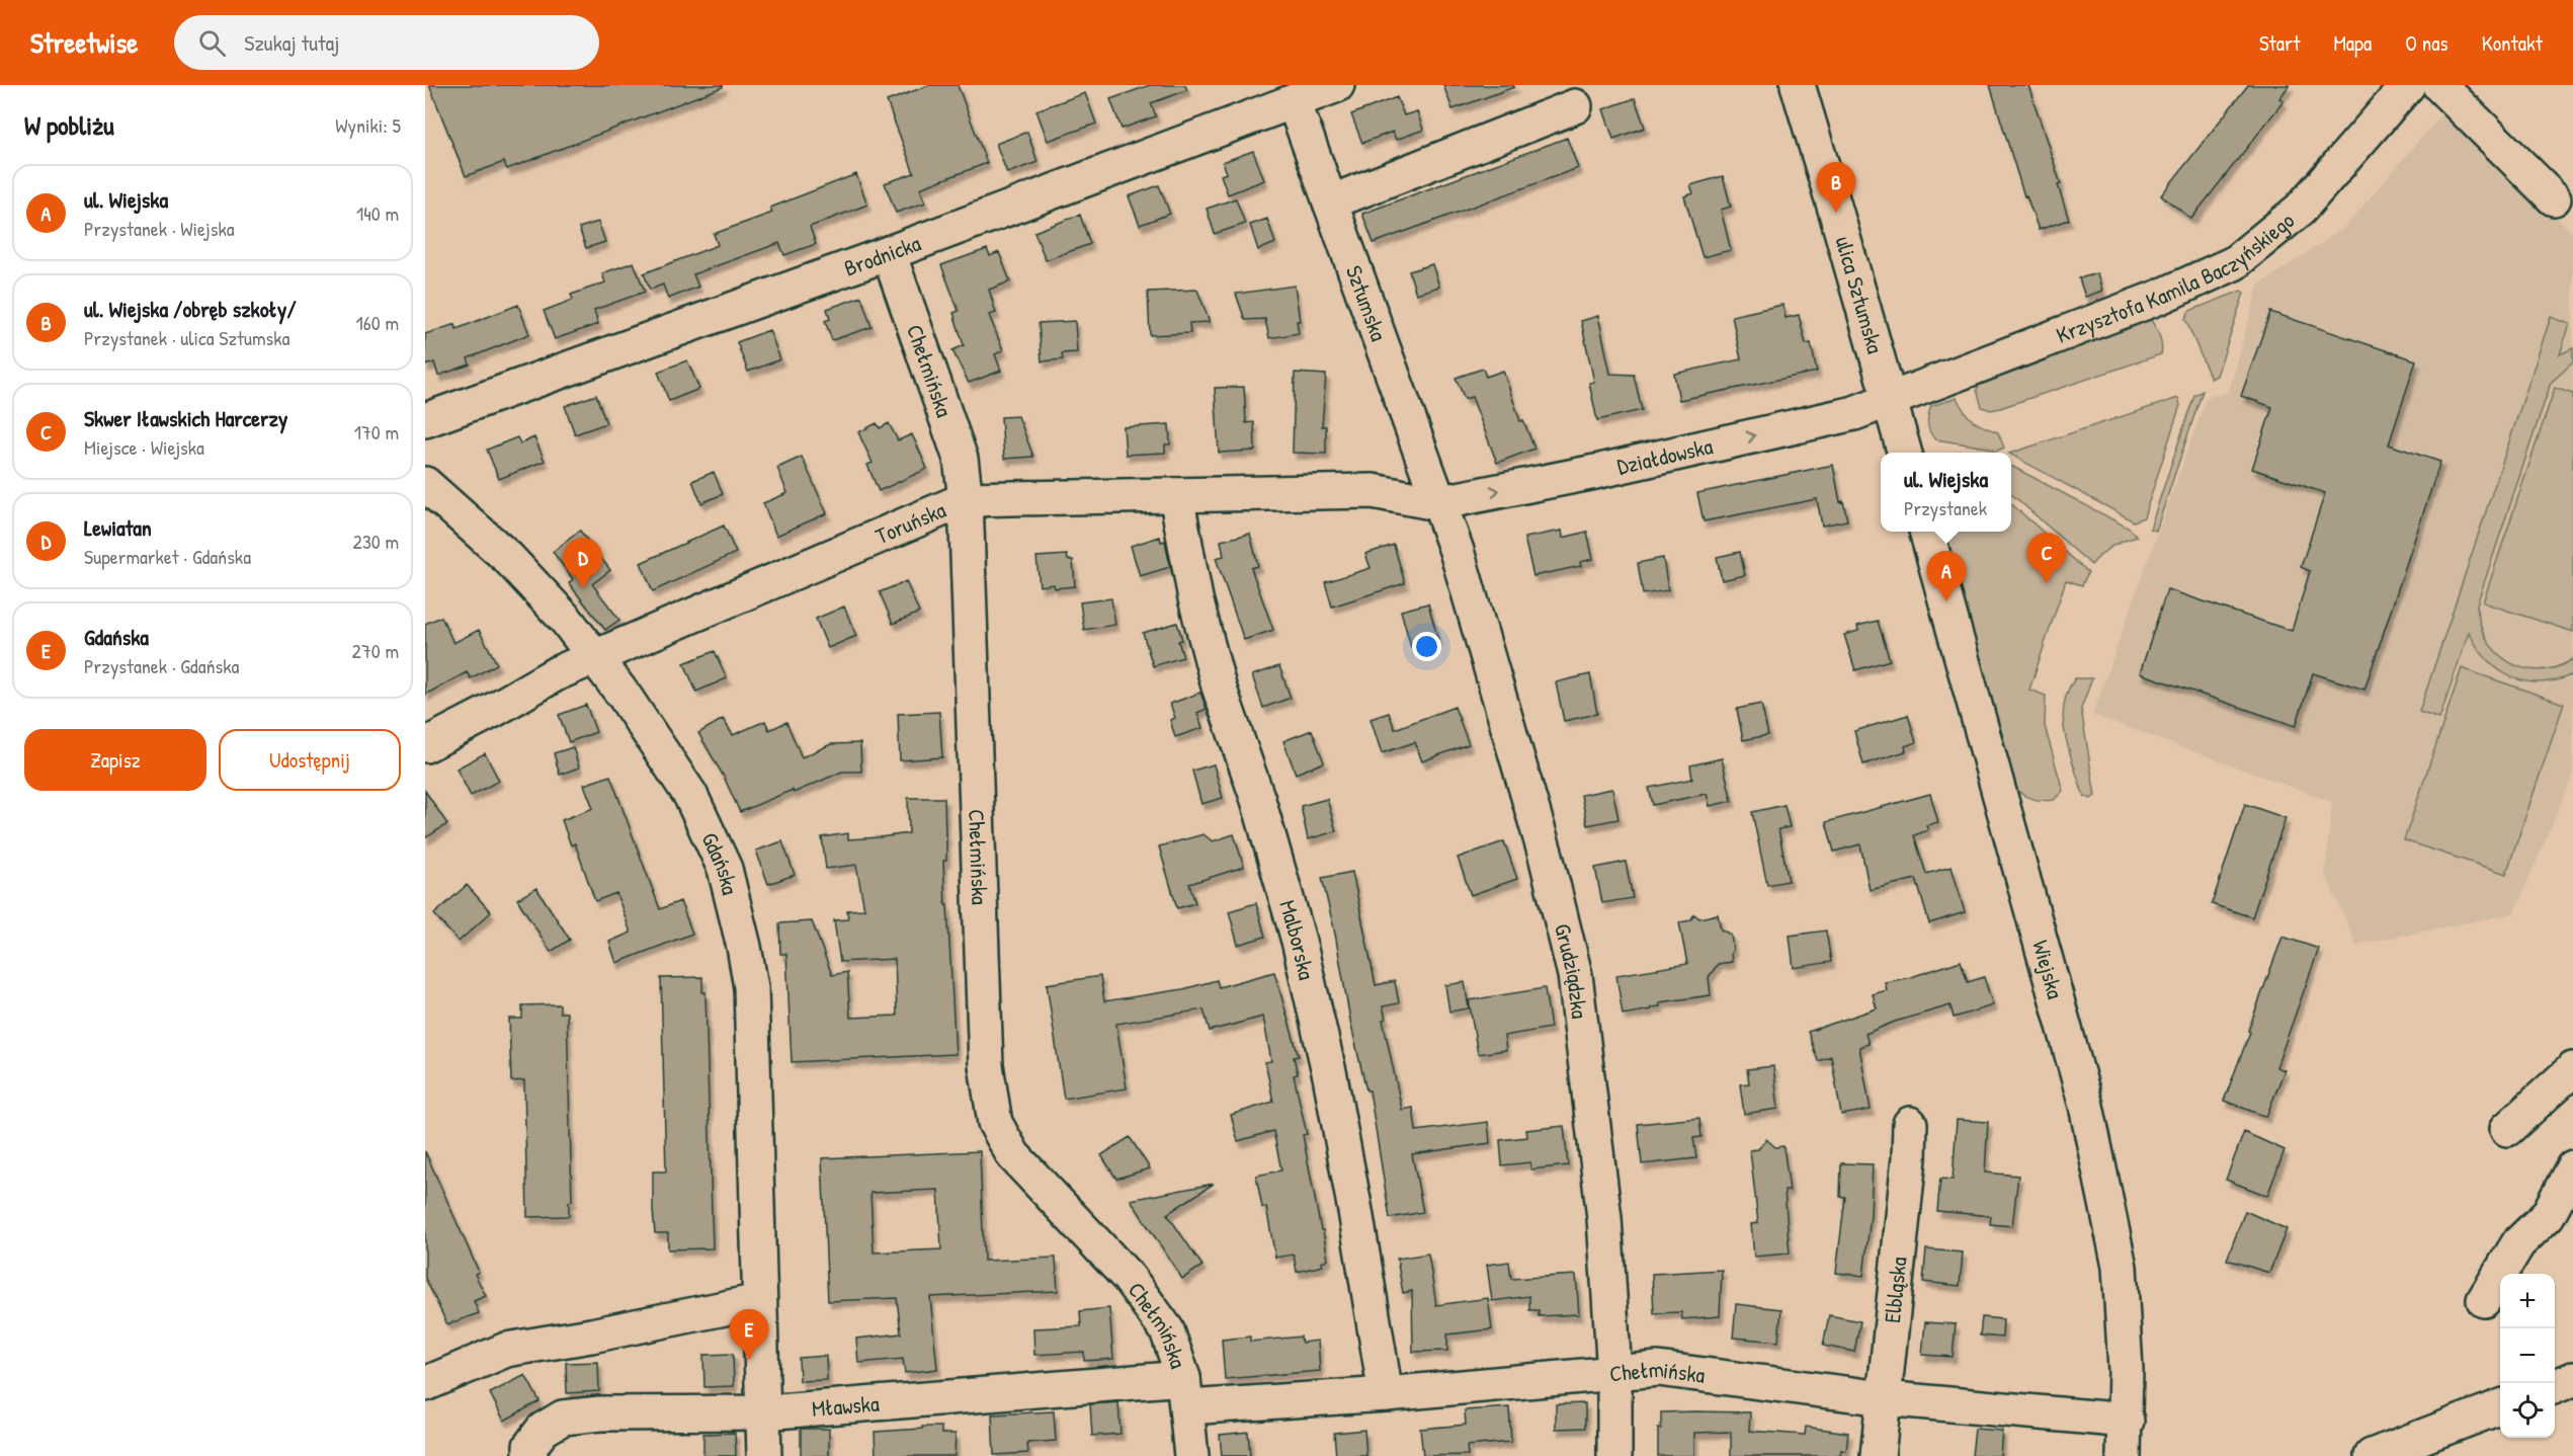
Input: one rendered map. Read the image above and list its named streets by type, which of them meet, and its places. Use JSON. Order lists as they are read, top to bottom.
{
  "streets": {
    "street": [
      "Brodnicka",
      "Krzysztofa Kamila Baczyńskiego",
      "ulica Sztumska",
      "Sztumska",
      "Chełmińska",
      "Działdowska",
      "Toruńska",
      "Gdańska",
      "Malborska",
      "Wiejska",
      "Grudziądzka",
      "Elbląska",
      "Mławska"
    ]
  },
  "crossings": [
    ["Brodnicka", "Sztumska"],
    ["Brodnicka", "Chełmińska"],
    ["Krzysztofa Kamila Baczyńskiego", "ulica Sztumska"],
    ["Krzysztofa Kamila Baczyńskiego", "Działdowska"],
    ["ulica Sztumska", "Działdowska"],
    ["Sztumska", "Działdowska"],
    ["Sztumska", "Toruńska"],
    ["Sztumska", "Grudziądzka"],
    ["Chełmińska", "Toruńska"],
    ["Chełmińska", "Malborska"],
    ["Chełmińska", "Wiejska"],
    ["Chełmińska", "Grudziądzka"],
    ["Chełmińska", "Elbląska"],
    ["Chełmińska", "Mławska"],
    ["Działdowska", "Toruńska"],
    ["Działdowska", "Grudziądzka"],
    ["Toruńska", "Gdańska"],
    ["Toruńska", "Malborska"],
    ["Toruńska", "Grudziądzka"],
    ["Gdańska", "Mławska"]
  ],
  "one_way": ["Działdowska"],
  "page": {
    "header": "Streetwise",
    "search": "Szukaj tutaj",
    "nav": [
      "Start",
      "Mapa",
      "O nas",
      "Kontakt"
    ],
    "heading": ["W pobliżu", "Wyniki: 5"],
    "pins": [
      "B",
      "C",
      "D",
      "A",
      "E"
    ],
    "list": [
      {
        "mark": "A",
        "name": "ul. Wiejska",
        "note": "Przystanek · Wiejska",
        "value": "140 m"
      },
      {
        "mark": "B",
        "name": "ul. Wiejska /obręb szkoły/",
        "note": "Przystanek · ulica Sztumska",
        "value": "160 m"
      },
      {
        "mark": "C",
        "name": "Skwer Iławskich Harcerzy",
        "note": "Miejsce · Wiejska",
        "value": "170 m"
      },
      {
        "mark": "D",
        "name": "Lewiatan",
        "note": "Supermarket · Gdańska",
        "value": "230 m"
      },
      {
        "mark": "E",
        "name": "Gdańska",
        "note": "Przystanek · Gdańska",
        "value": "270 m"
      }
    ],
    "popup": ["ul. Wiejska", "Przystanek"],
    "buttons": ["Zapisz", "Udostępnij"],
    "map_buttons": ["+", "−"]
  }
}
